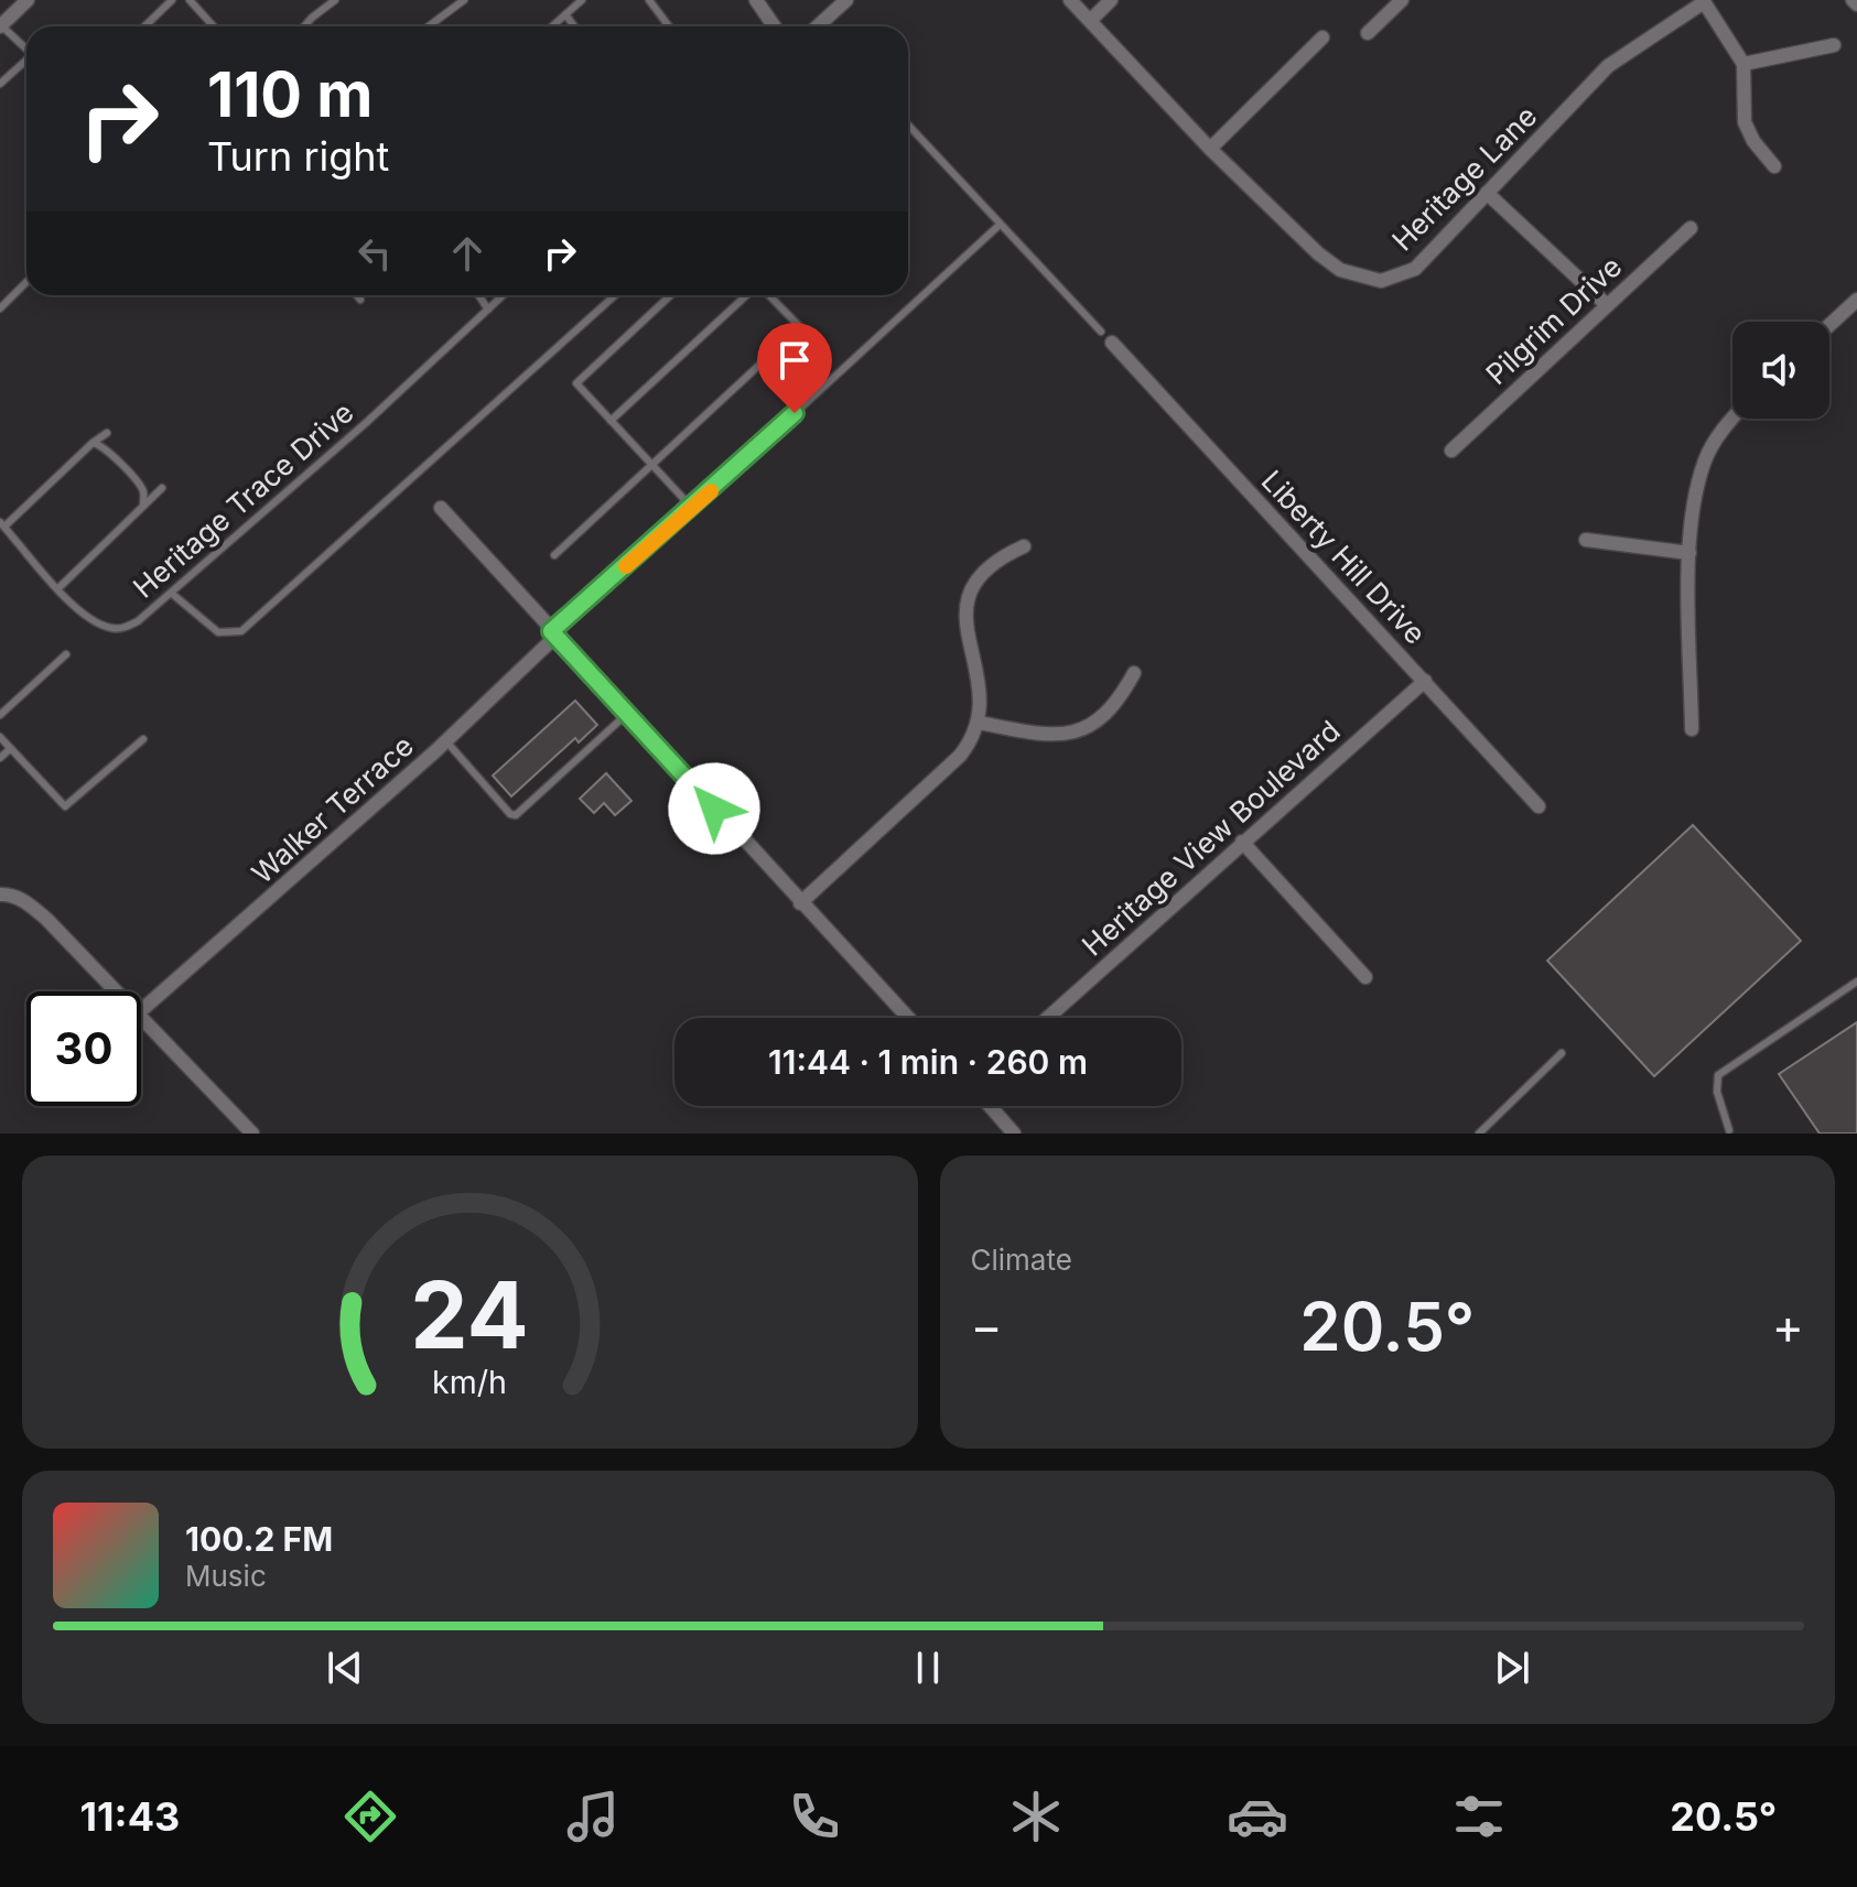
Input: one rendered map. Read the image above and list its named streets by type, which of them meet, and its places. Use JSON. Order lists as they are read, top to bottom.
{
  "streets": {
    "street": [
      "Heritage Lane",
      "Pilgrim Drive",
      "Liberty Hill Drive",
      "Walker Terrace",
      "Heritage View Boulevard"
    ],
    "lane": ["Heritage Trace Drive"]
  },
  "crossings": [
    ["Liberty Hill Drive", "Heritage View Boulevard"]
  ],
  "page": {
    "turn": ["110 m", "Turn right"],
    "limit": "30",
    "trip": "11:44 · 1 min · 260 m",
    "tile": "Climate",
    "heat": ["−", "20.5°", "+"],
    "song": ["100.2 FM", "Music"],
    "tabs": ["11:43", "20.5°"],
    "gauge": ["24", "km/h"]
  }
}
